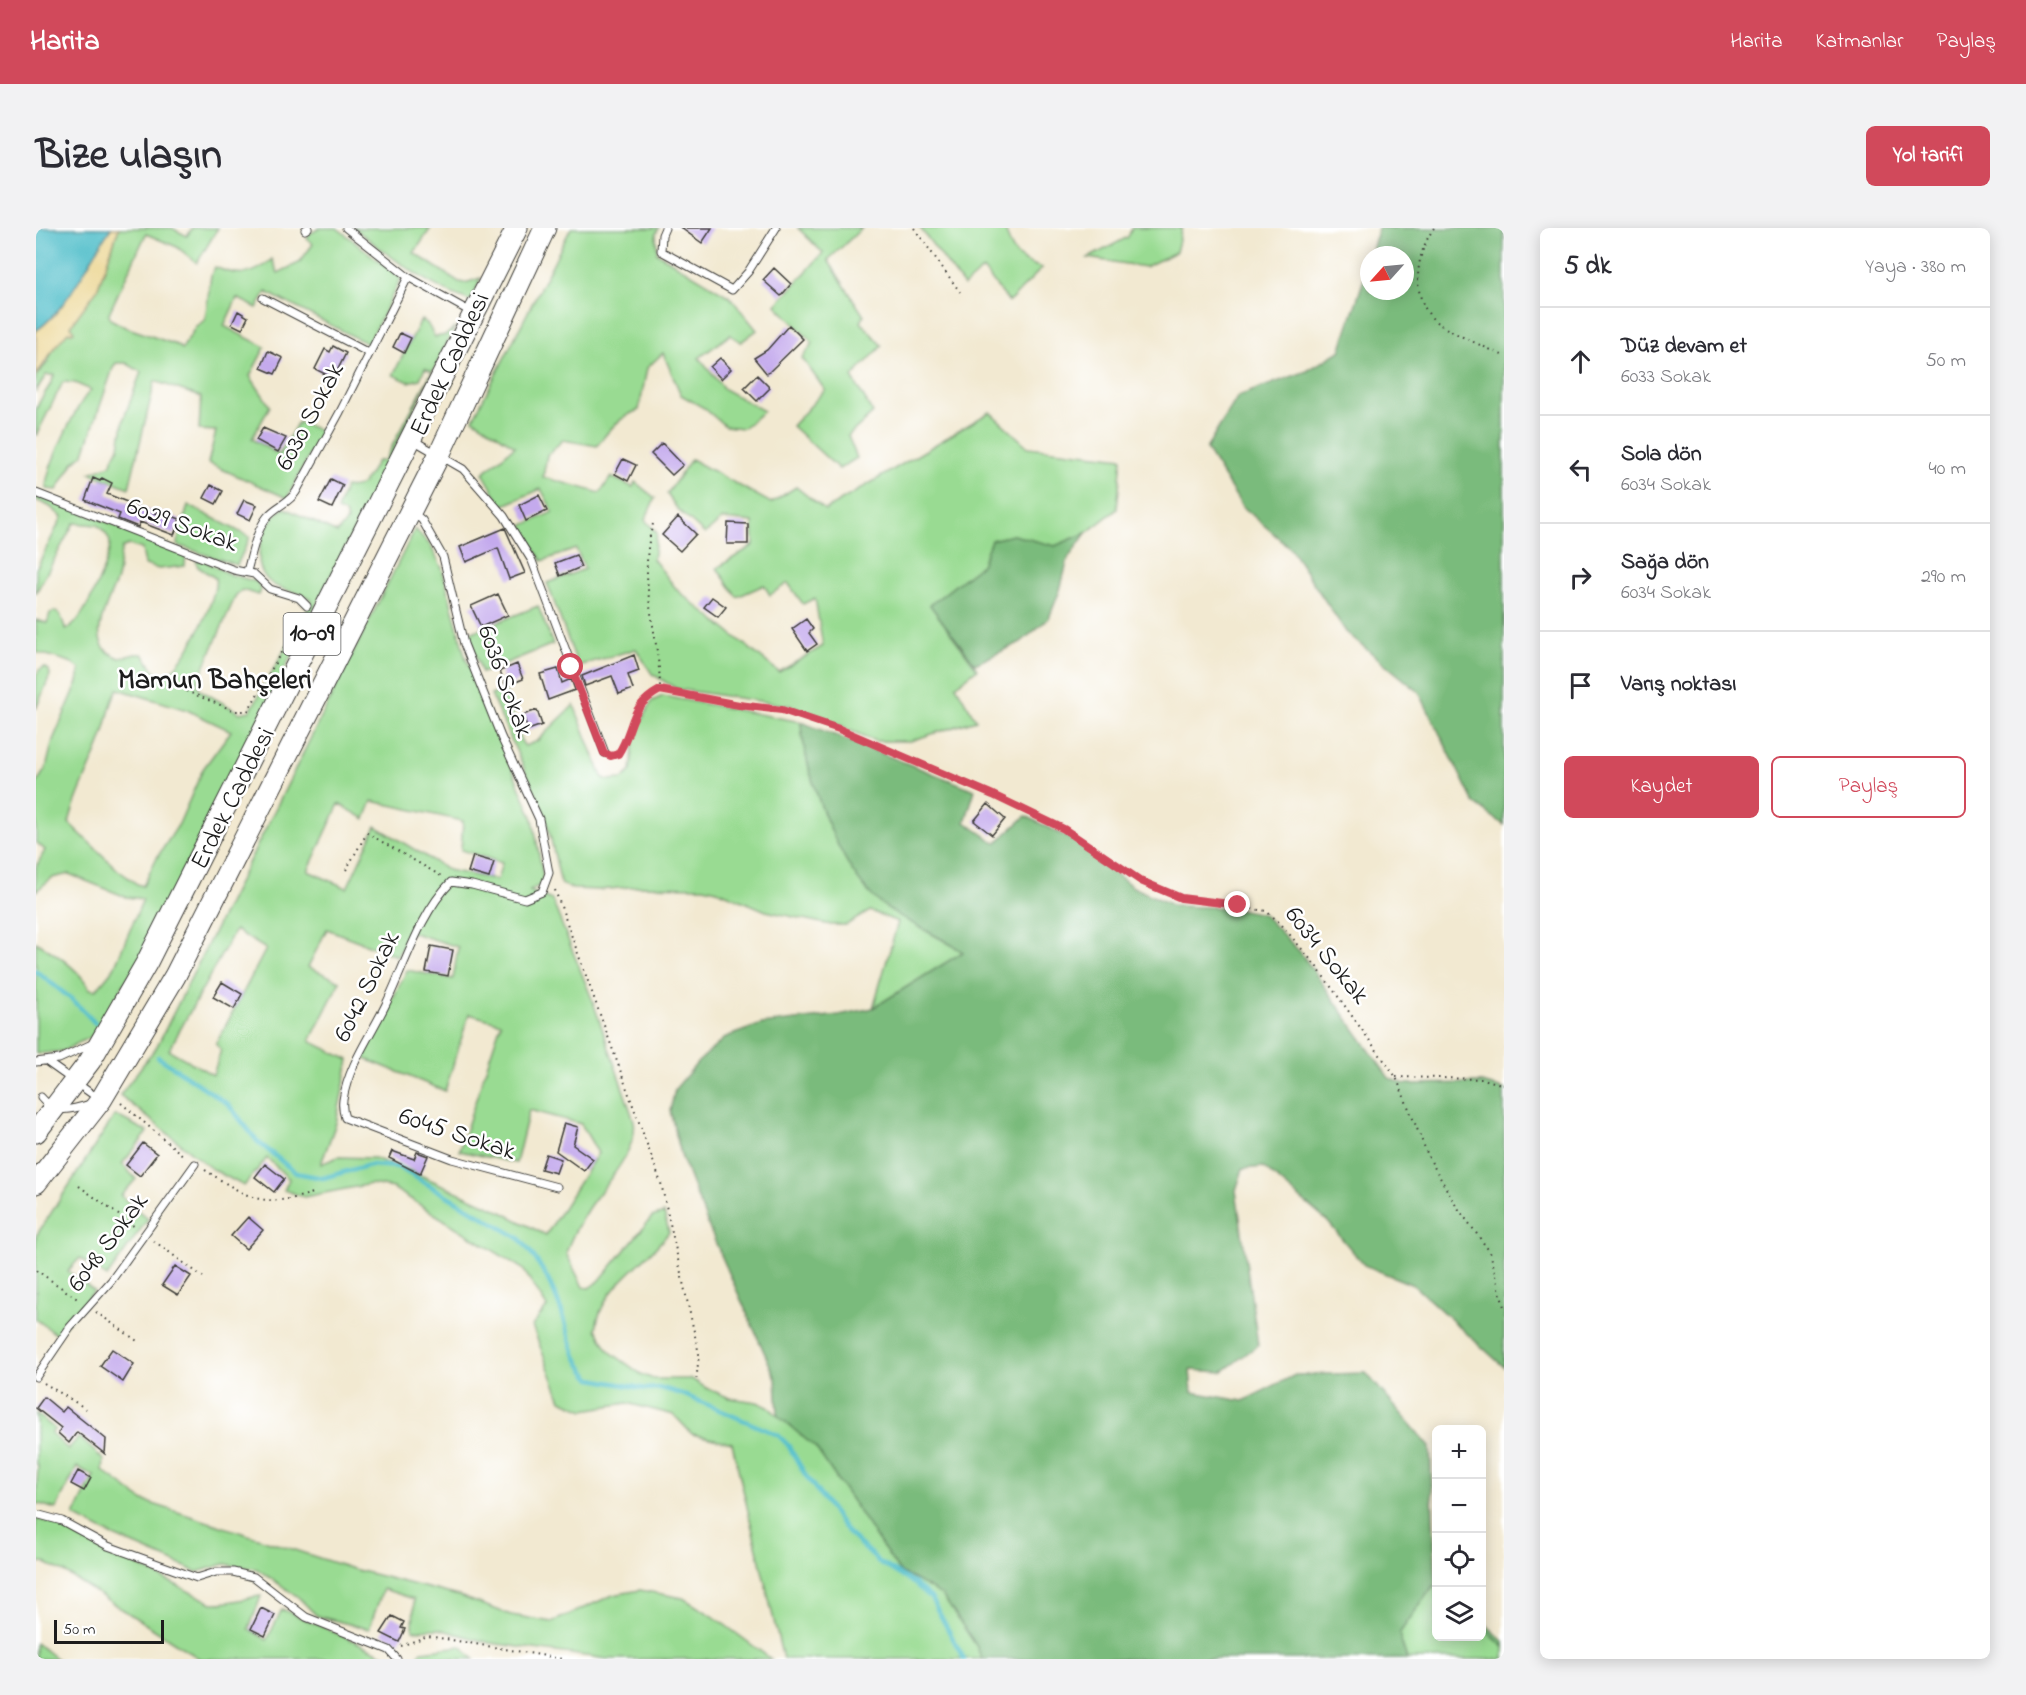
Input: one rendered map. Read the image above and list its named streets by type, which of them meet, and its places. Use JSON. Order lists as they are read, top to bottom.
{
  "streets": {
    "main road": ["Erdek Caddesi", "10-09"],
    "lane": [
      "6030 Sokak",
      "6029 Sokak",
      "6036 Sokak",
      "6042 Sokak",
      "6045 Sokak",
      "6048 Sokak"
    ],
    "path": ["6034 Sokak"]
  },
  "crossings": [
    ["Erdek Caddesi", "6036 Sokak"],
    ["6030 Sokak", "6029 Sokak"],
    ["6042 Sokak", "6045 Sokak"]
  ],
  "districts": ["Mamun Bahçeleri"],
  "scale_bar": "50 m",
  "north": "bottom left",
  "page": {
    "header": "Harita",
    "nav": ["Harita", "Katmanlar", "Paylaş"],
    "title": "Bize ulaşın",
    "buttons": [
      "Yol tarifi",
      ["Kaydet", "Paylaş"]
    ],
    "heading": ["5 dk", "Yaya · 380 m"],
    "list": [
      ["Düz devam et", "6033 Sokak", "50 m"],
      ["Sola dön", "6034 Sokak", "40 m"],
      ["Sağa dön", "6034 Sokak", "290 m"],
      "Varış noktası"
    ],
    "map_buttons": ["+", "−"],
    "scale": "50 m"
  }
}
